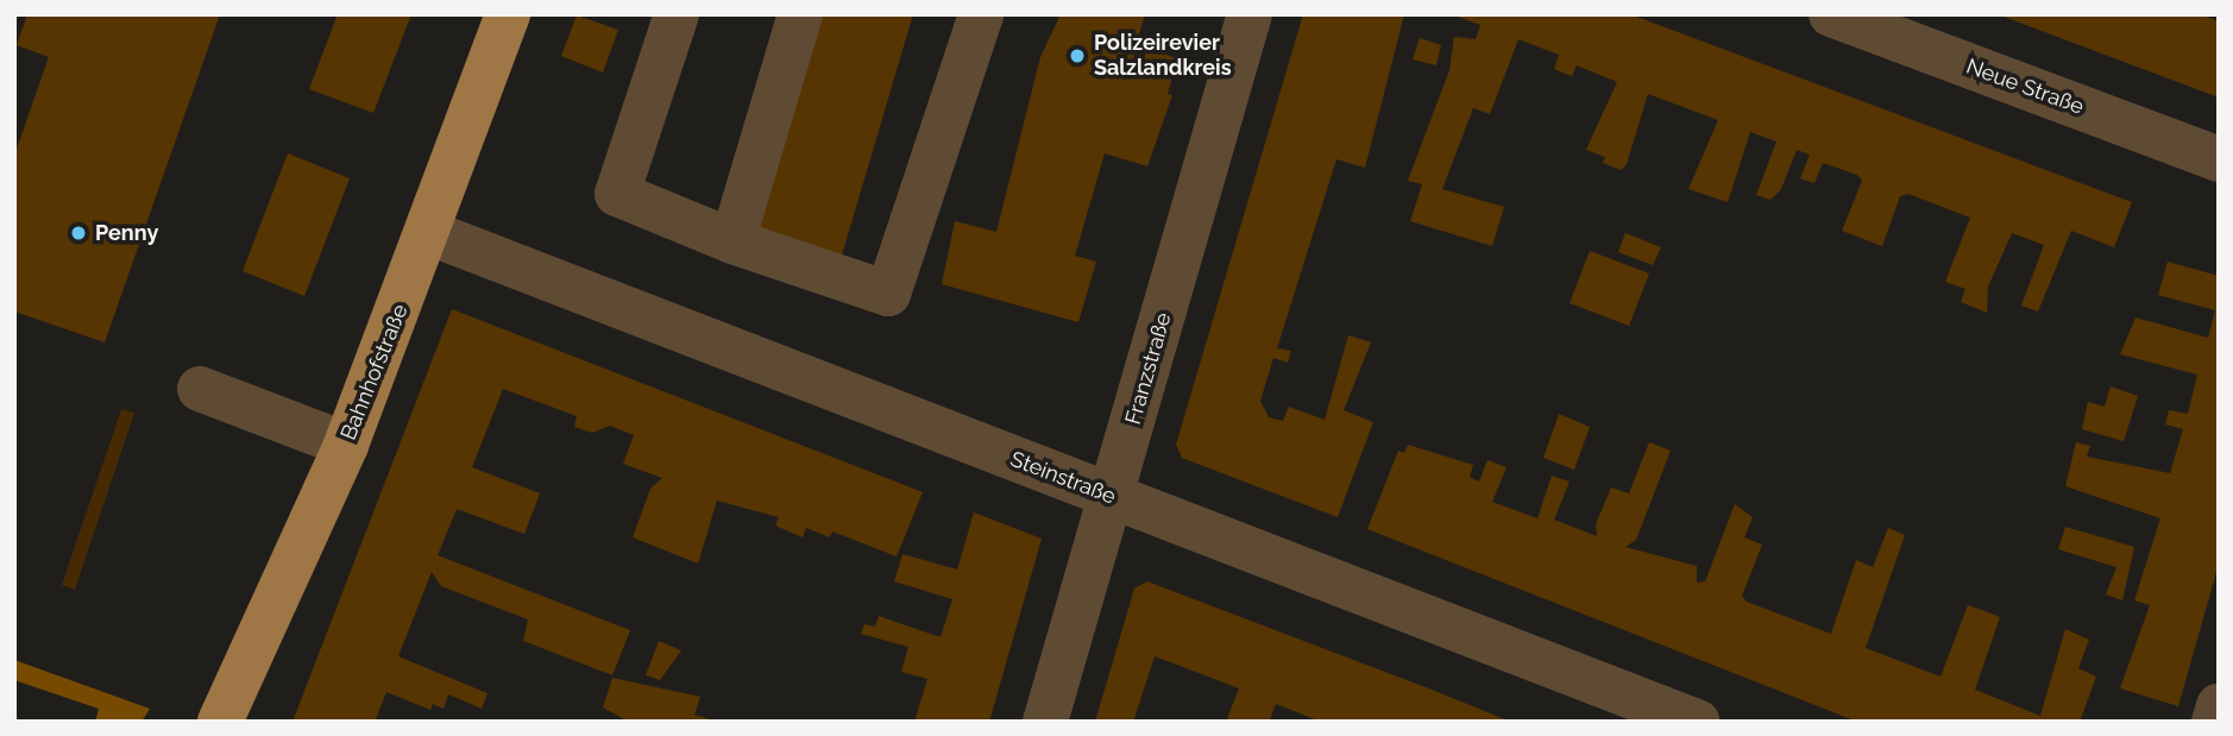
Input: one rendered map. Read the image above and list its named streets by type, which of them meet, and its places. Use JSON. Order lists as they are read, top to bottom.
{
  "streets": {
    "main road": ["Bahnhofstraße"],
    "street": ["Neue Straße", "Franzstraße", "Steinstraße"]
  },
  "crossings": [
    ["Franzstraße", "Steinstraße"],
    ["Bahnhofstraße", "Steinstraße"]
  ],
  "places": ["Polizeirevier Salzlandkreis", "Penny"]
}
